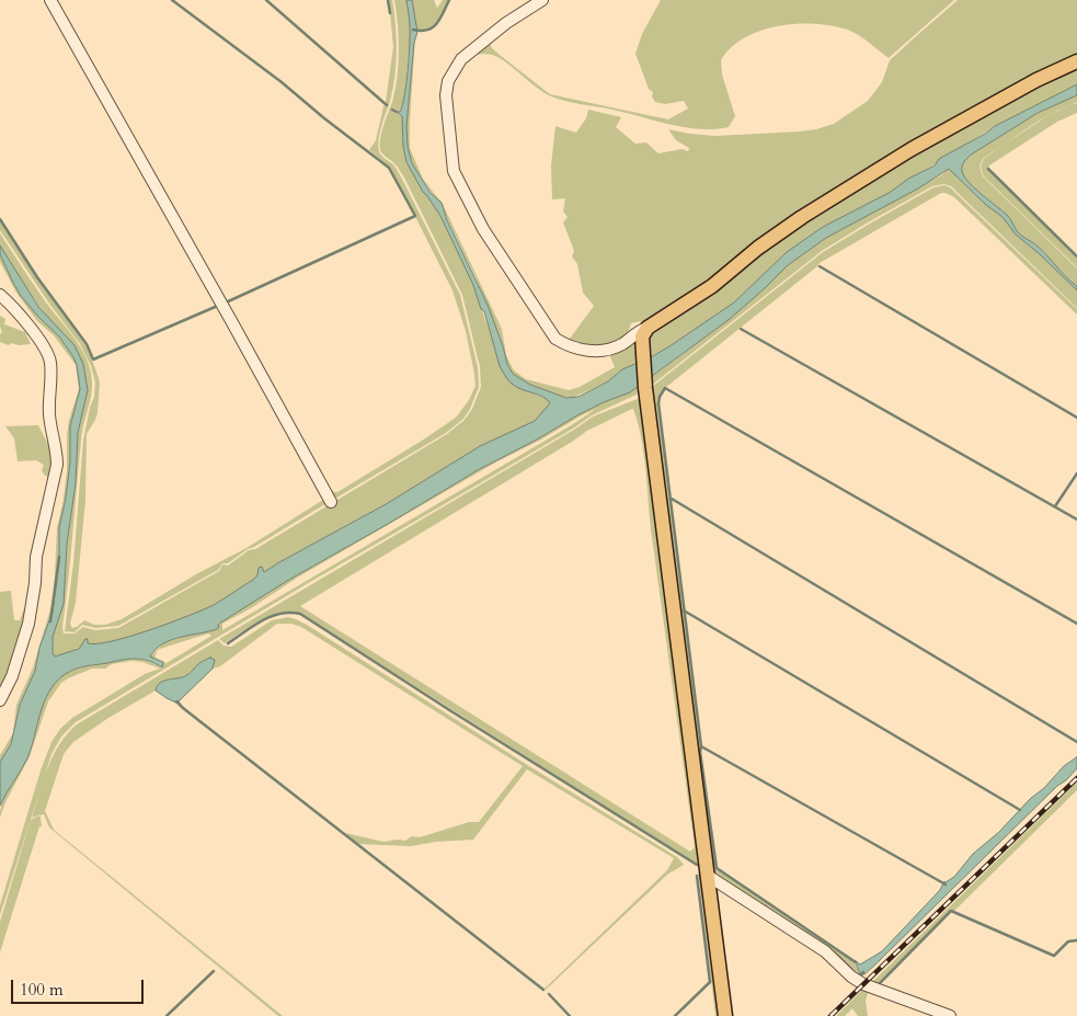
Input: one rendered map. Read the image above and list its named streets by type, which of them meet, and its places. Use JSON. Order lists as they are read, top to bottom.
{
  "scale_bar": "100 m"
}
